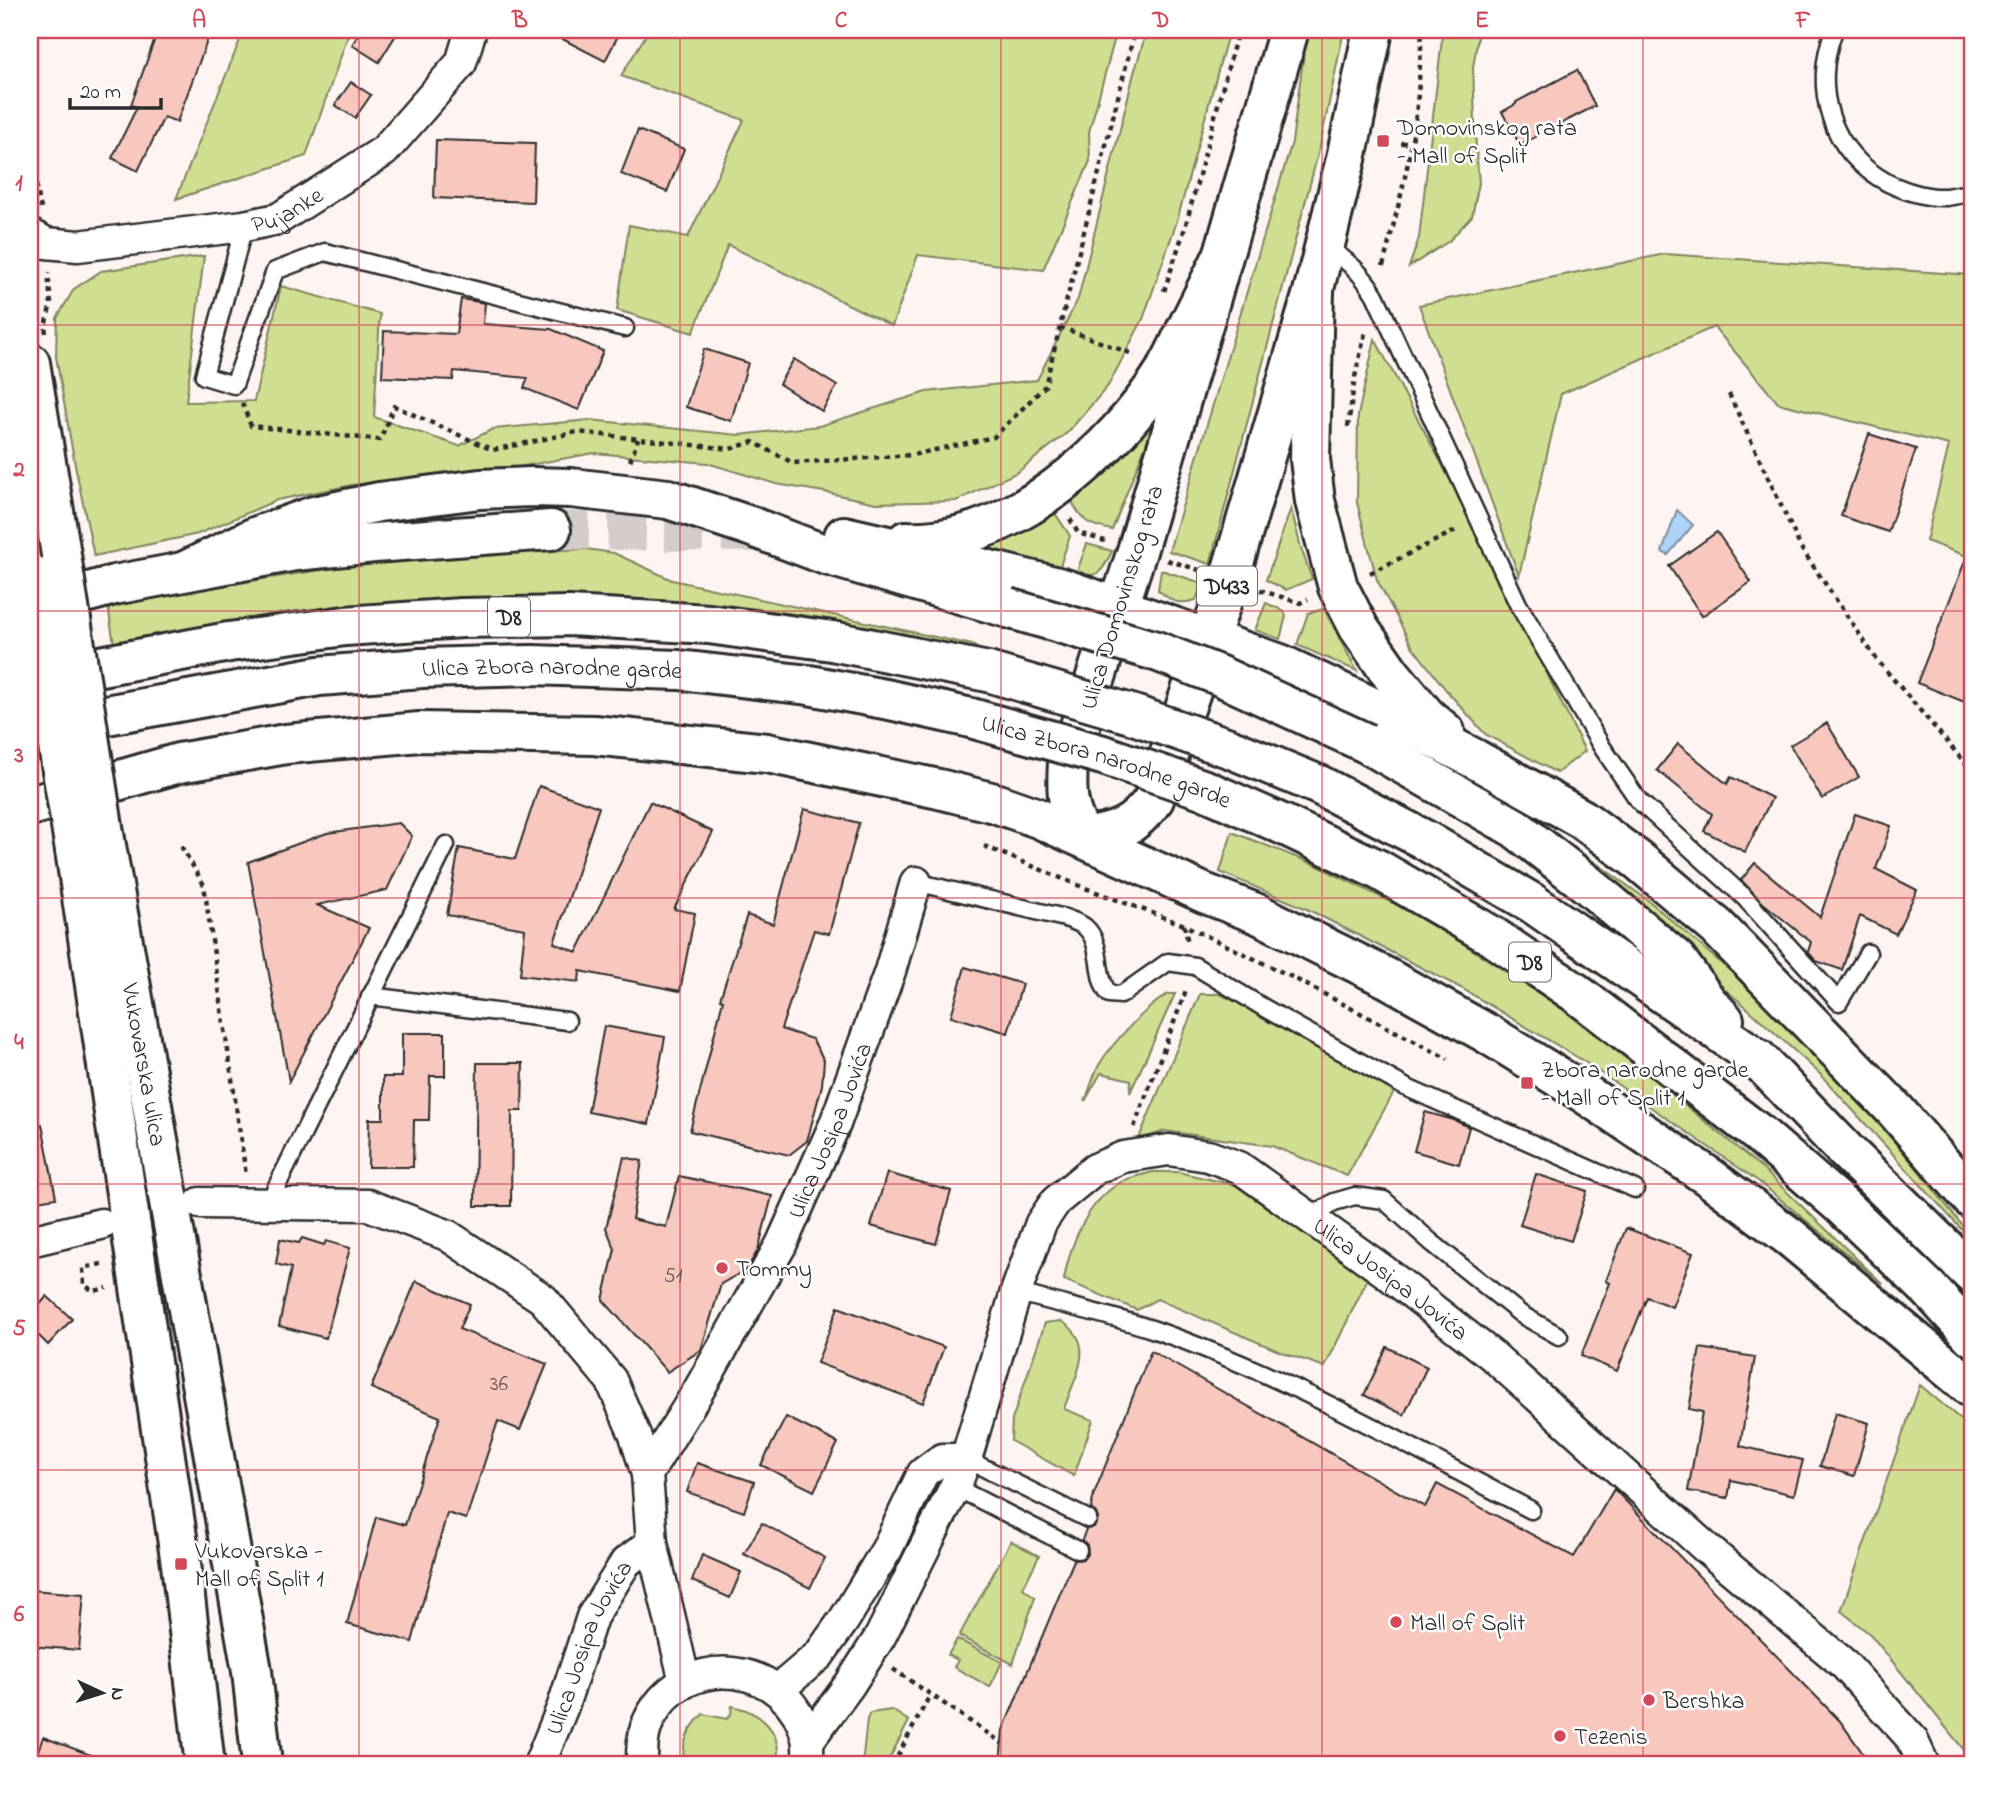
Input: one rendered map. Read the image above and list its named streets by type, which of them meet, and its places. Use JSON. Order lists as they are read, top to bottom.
{
  "streets": {
    "main road": [
      "D433",
      "Ulica Domovinskog rata",
      "D8",
      "Ulica Zbora narodne garde",
      "Vukovarska ulica"
    ],
    "street": ["Pujanke", "Ulica Josipa Jovića"]
  },
  "crossings": [
    ["D433", "Ulica Domovinskog rata"]
  ],
  "places": {
    "transit": ["Domovinskog rata - Mall of Split", "Zbora narodne garde - Mall of Split 1", "Vukovarska - Mall of Split 1"],
    "other": [
      "Tommy",
      "Mall of Split",
      "Bershka",
      "Tezenis"
    ]
  },
  "house_numbers": ["51", "36"],
  "scale_bar": "20 m",
  "north": "right",
  "grid": {
    "columns": [
      "A",
      "B",
      "C",
      "D",
      "E",
      "F"
    ],
    "rows": [
      "1",
      "2",
      "3",
      "4",
      "5",
      "6"
    ]
  }
}
